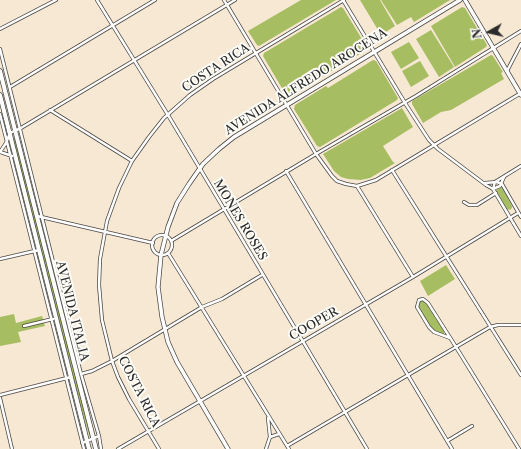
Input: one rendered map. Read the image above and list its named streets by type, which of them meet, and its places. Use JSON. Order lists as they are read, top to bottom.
{
  "streets": {
    "main road": ["AVENIDA ITALIA"],
    "street": [
      "COSTA RICA",
      "AVENIDA ALFREDO AROCENA",
      "MONES ROSES",
      "COOPER"
    ]
  },
  "crossings": [
    ["COSTA RICA", "MONES ROSES"],
    ["COSTA RICA", "COOPER"],
    ["AVENIDA ALFREDO AROCENA", "MONES ROSES"],
    ["AVENIDA ALFREDO AROCENA", "COOPER"],
    ["MONES ROSES", "COOPER"]
  ],
  "north": "left"
}
